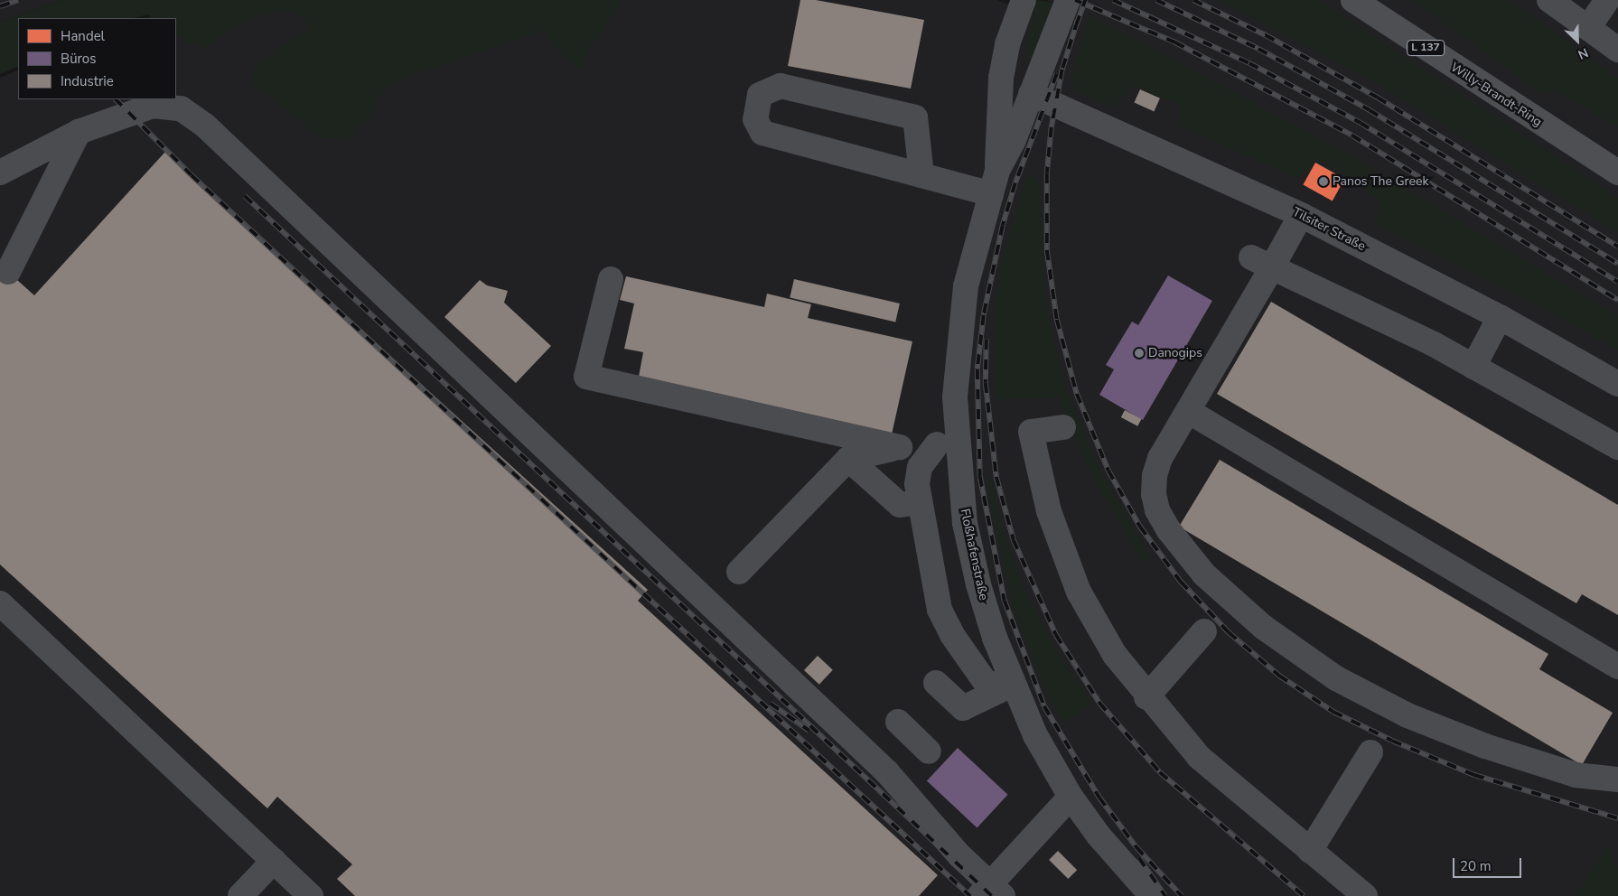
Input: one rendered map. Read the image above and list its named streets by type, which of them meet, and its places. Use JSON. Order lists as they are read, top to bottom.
{
  "streets": {
    "main road": ["L 137", "Willy-Brandt-Ring"],
    "street": ["Tilsiter Straße", "Floßhafenstraße"]
  },
  "crossings": [
    ["Tilsiter Straße", "Floßhafenstraße"]
  ],
  "places": ["Panos The Greek", "Danogips"],
  "legend": ["Handel", "Büros", "Industrie"],
  "scale_bar": "20 m",
  "north": "bottom right"
}
